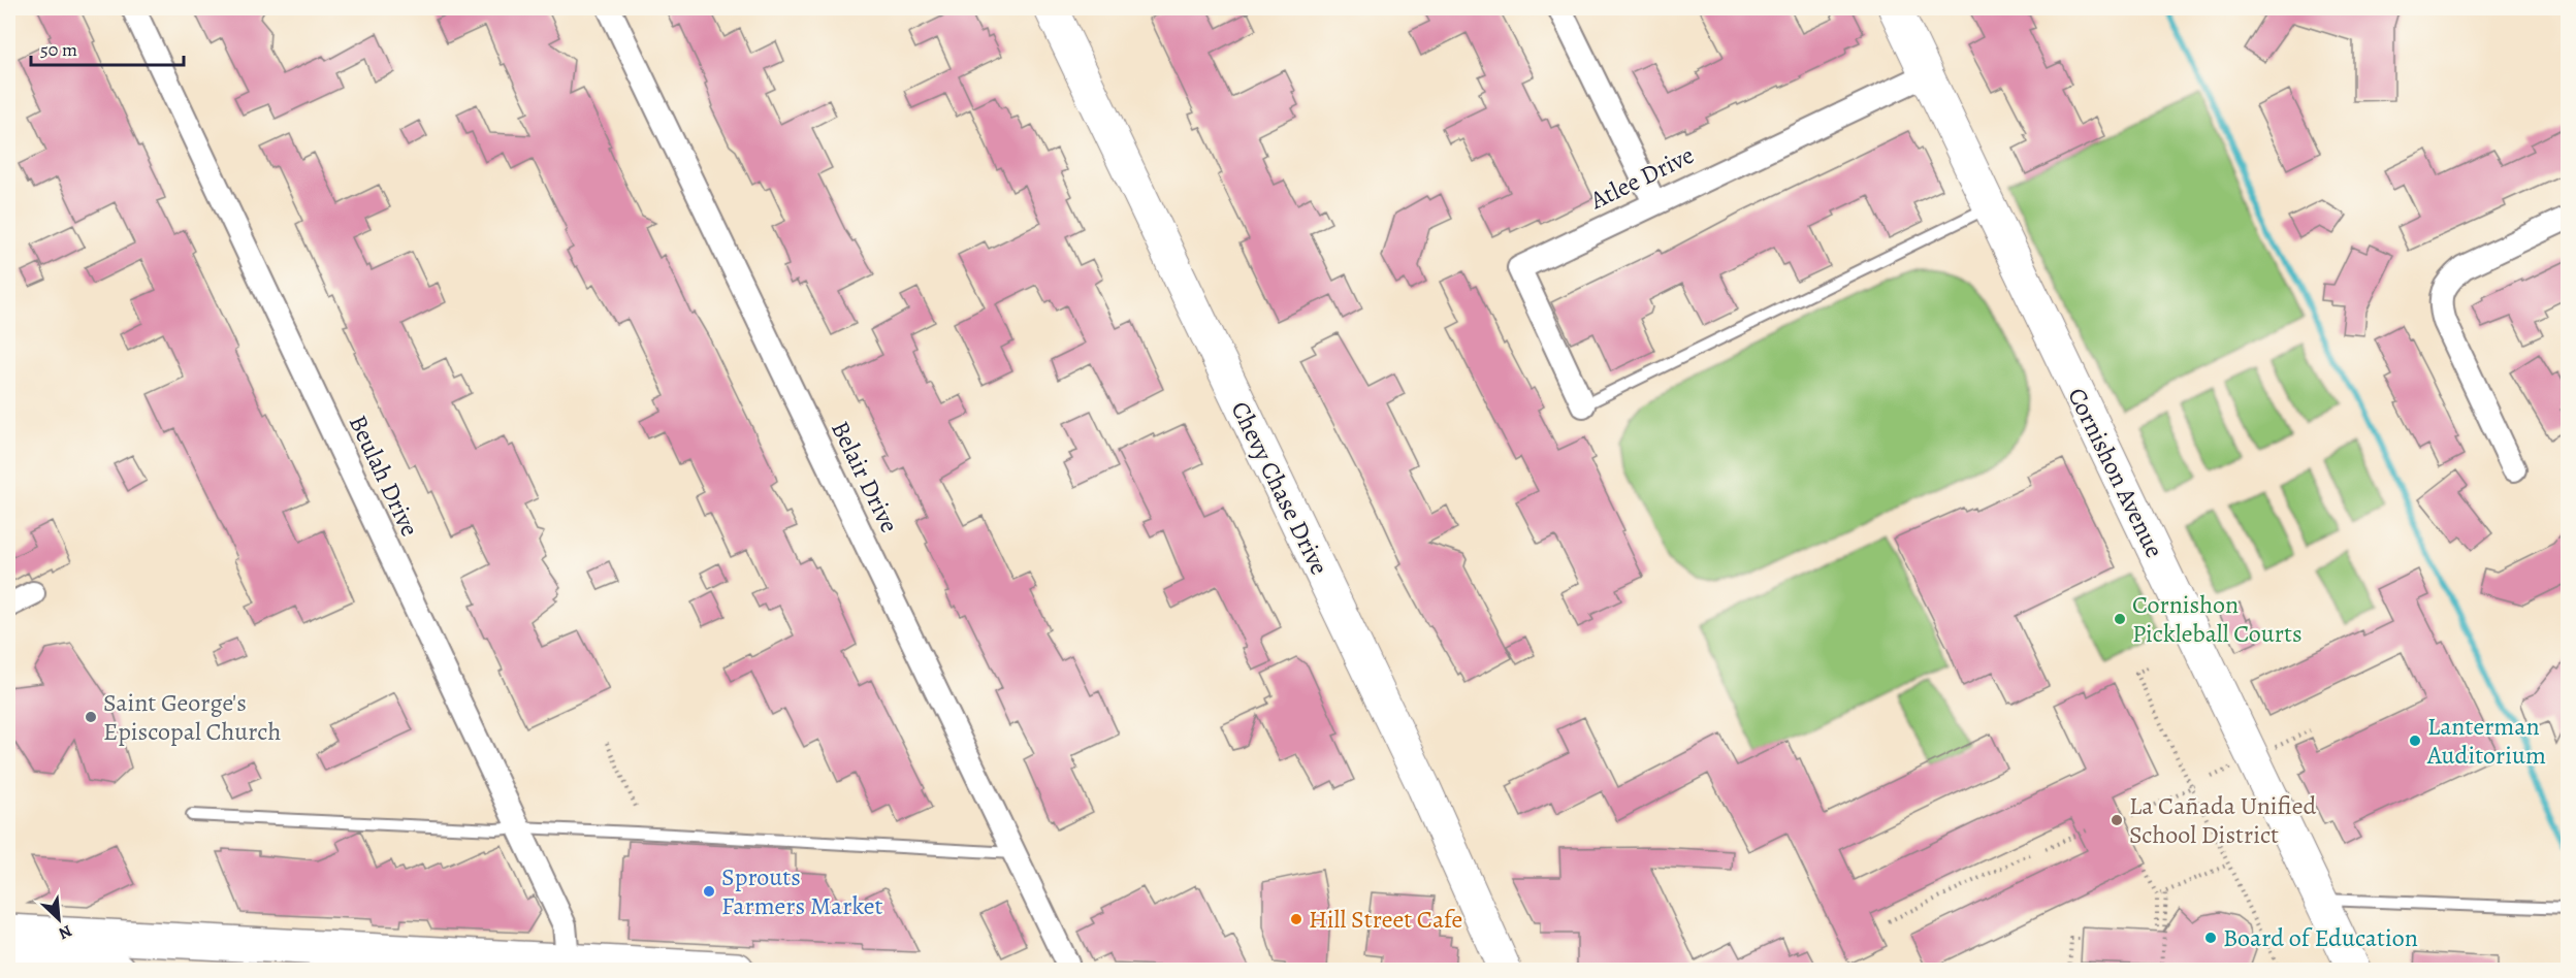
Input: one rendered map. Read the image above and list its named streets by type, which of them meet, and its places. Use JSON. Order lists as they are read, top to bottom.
{
  "streets": {
    "street": [
      "Atlee Drive",
      "Cornishon Avenue",
      "Beulah Drive",
      "Belair Drive",
      "Chevy Chase Drive"
    ]
  },
  "crossings": [
    ["Atlee Drive", "Cornishon Avenue"]
  ],
  "places": [
    "Cornishon Pickleball Courts",
    "Saint George's Episcopal Church",
    "Lanterman Auditorium",
    "La Cañada Unified School District",
    "Sprouts Farmers Market",
    "Hill Street Cafe",
    "Board of Education"
  ],
  "scale_bar": "50 m",
  "north": "bottom right"
}
